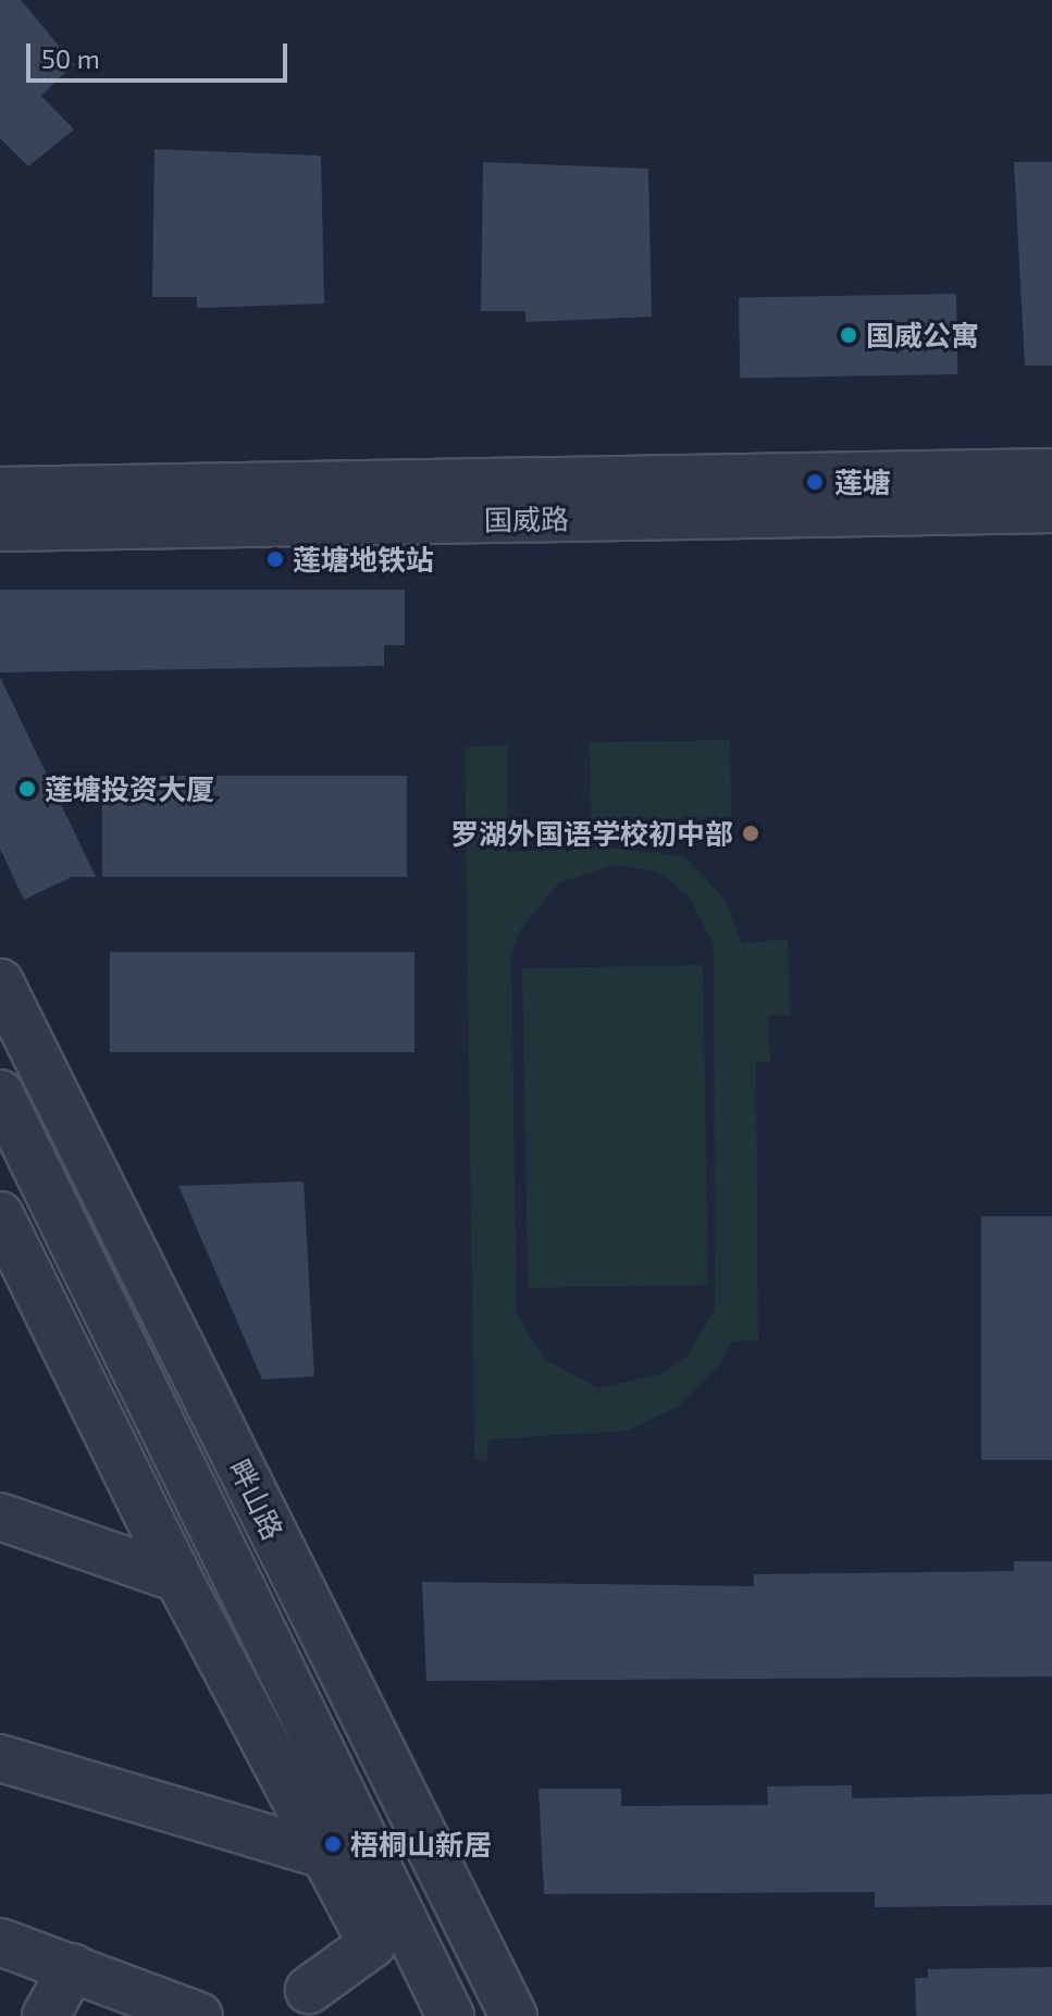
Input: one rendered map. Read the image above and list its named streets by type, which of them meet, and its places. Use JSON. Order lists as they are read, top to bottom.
{
  "streets": {
    "street": ["国威路", "畔山路"]
  },
  "places": [
    "国威公寓",
    "莲塘",
    "莲塘地铁站",
    "莲塘投资大厦",
    "罗湖外国语学校初中部",
    "梧桐山新居"
  ],
  "scale_bar": "50 m"
}
